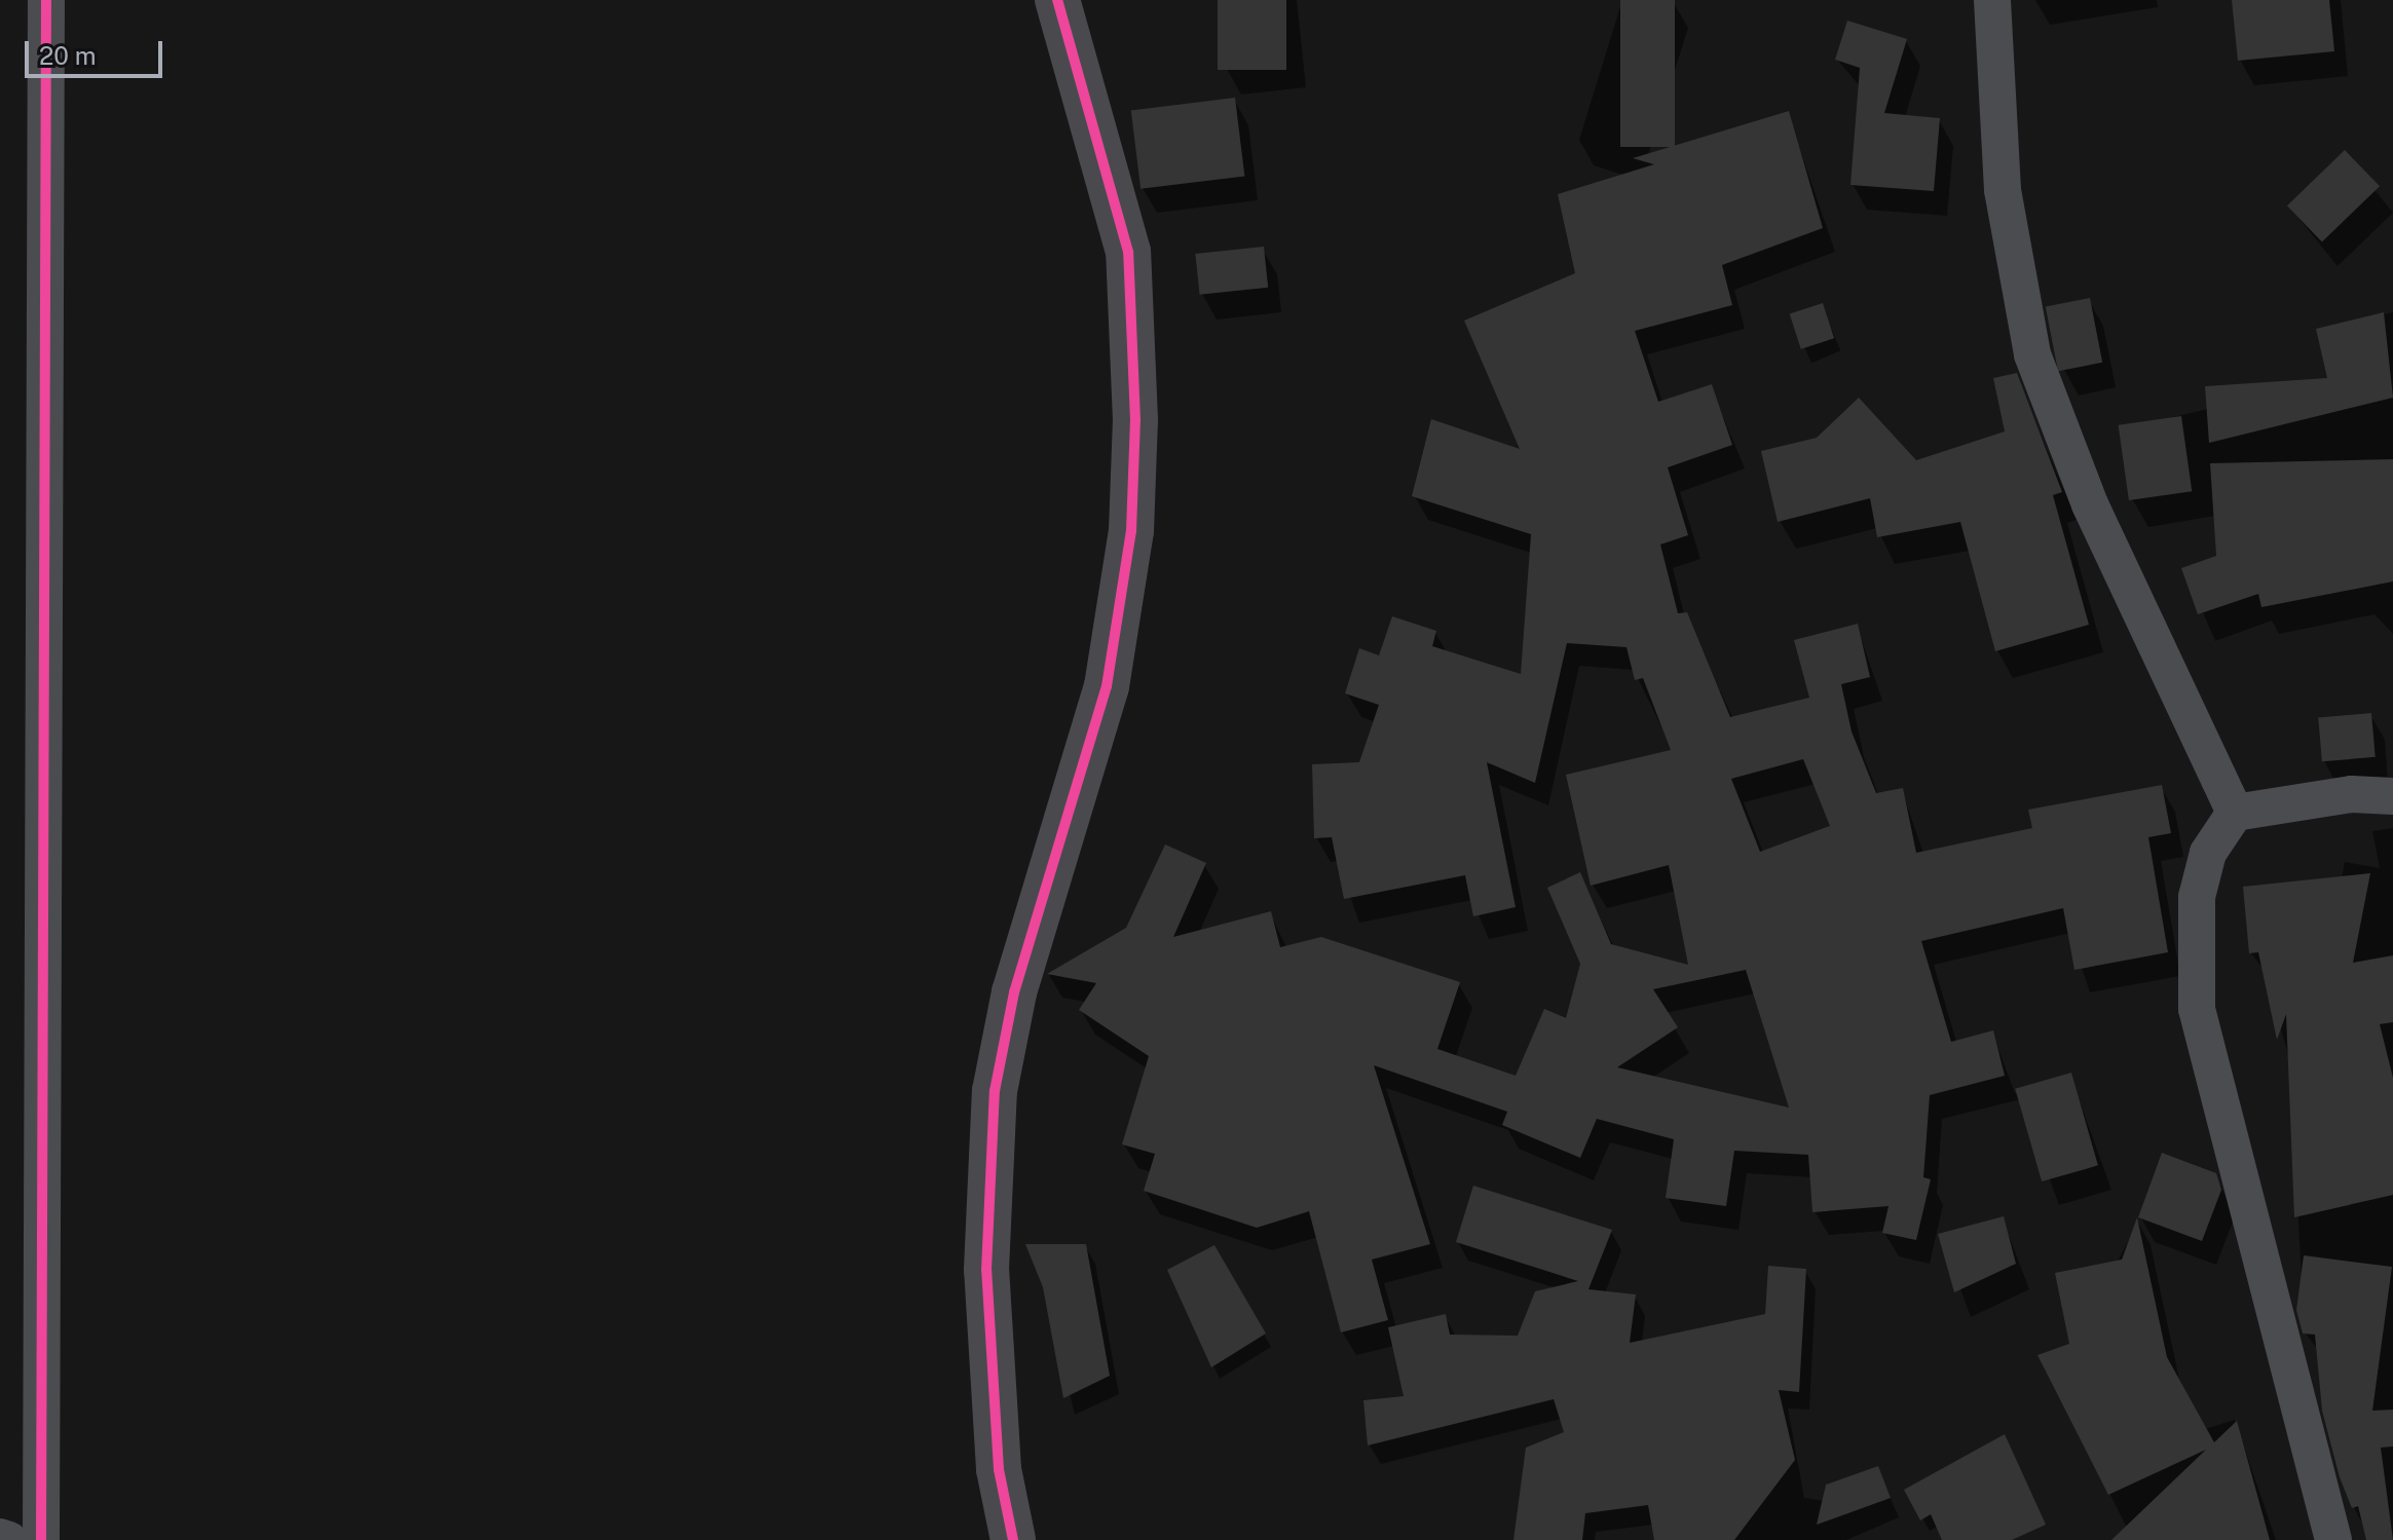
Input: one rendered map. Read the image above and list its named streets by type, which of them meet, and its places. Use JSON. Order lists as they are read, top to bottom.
{
  "scale_bar": "20 m"
}
